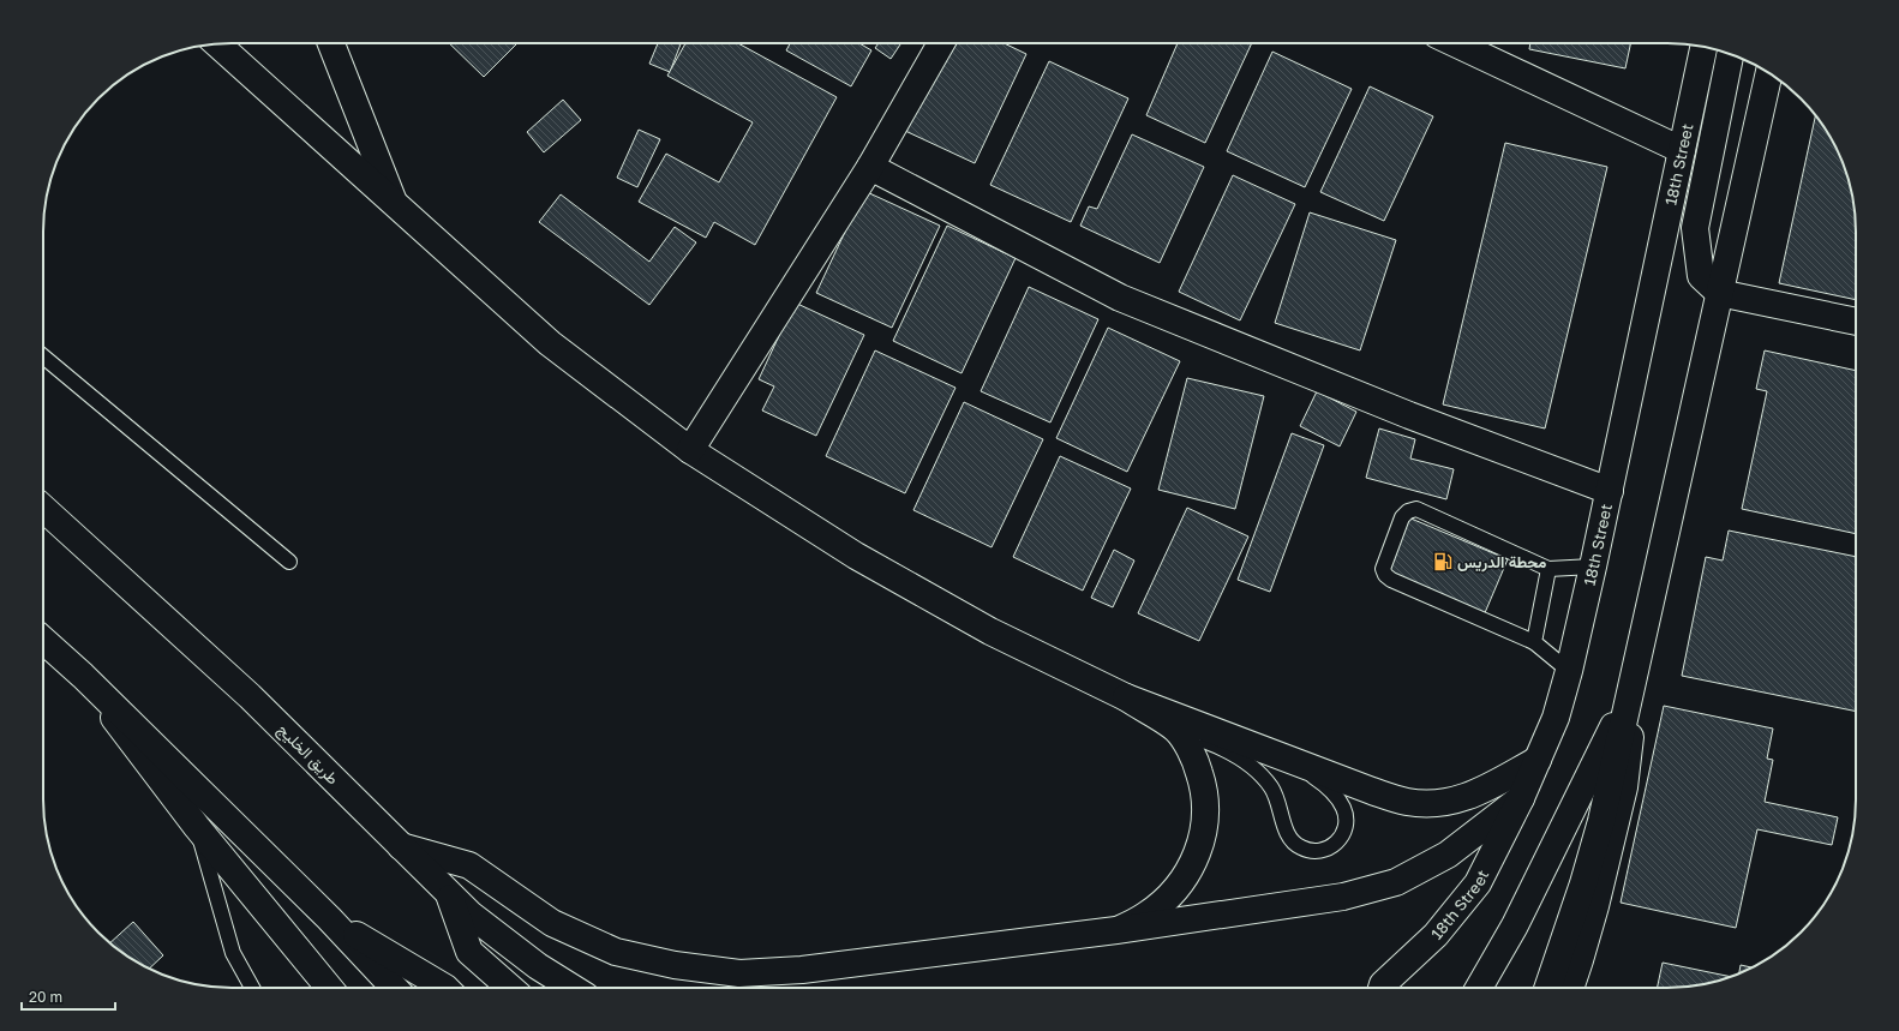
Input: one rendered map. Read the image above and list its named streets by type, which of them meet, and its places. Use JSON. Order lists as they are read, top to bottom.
{
  "streets": {
    "street": ["18th Street", "طريق الخليج"]
  },
  "places": {
    "fuel station": ["محطة الدريس"]
  },
  "scale_bar": "20 m"
}
